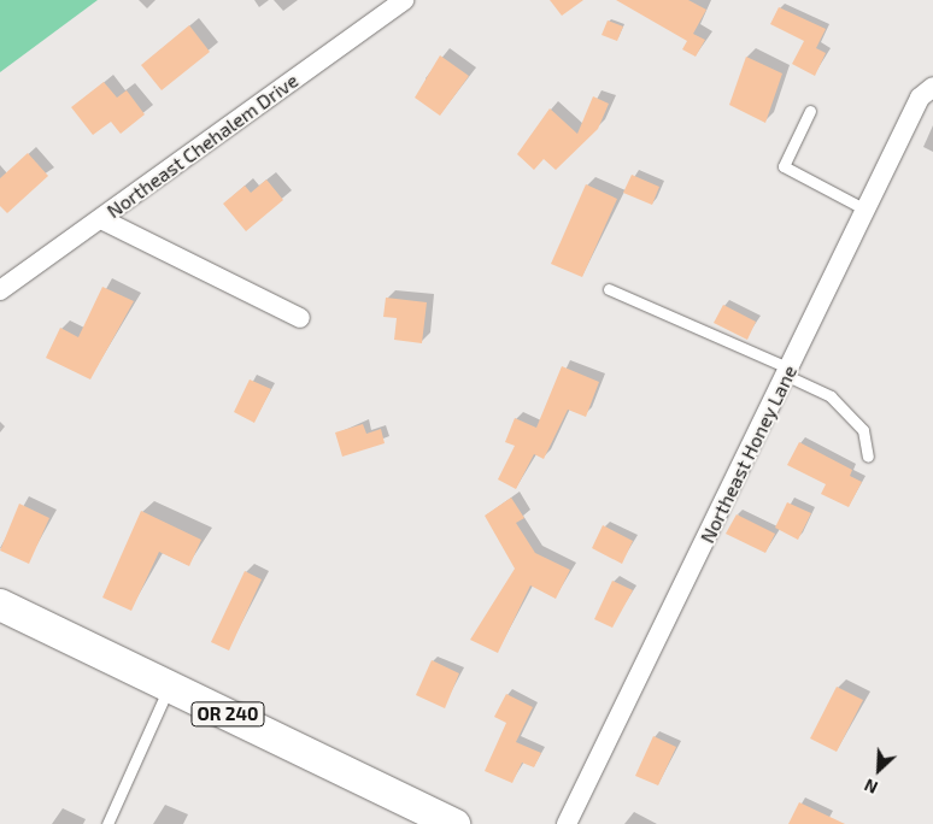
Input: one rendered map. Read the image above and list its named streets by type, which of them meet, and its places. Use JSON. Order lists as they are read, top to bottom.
{
  "streets": {
    "main road": ["OR 240"],
    "street": ["Northeast Chehalem Drive", "Northeast Honey Lane"]
  },
  "north": "bottom left"
}
